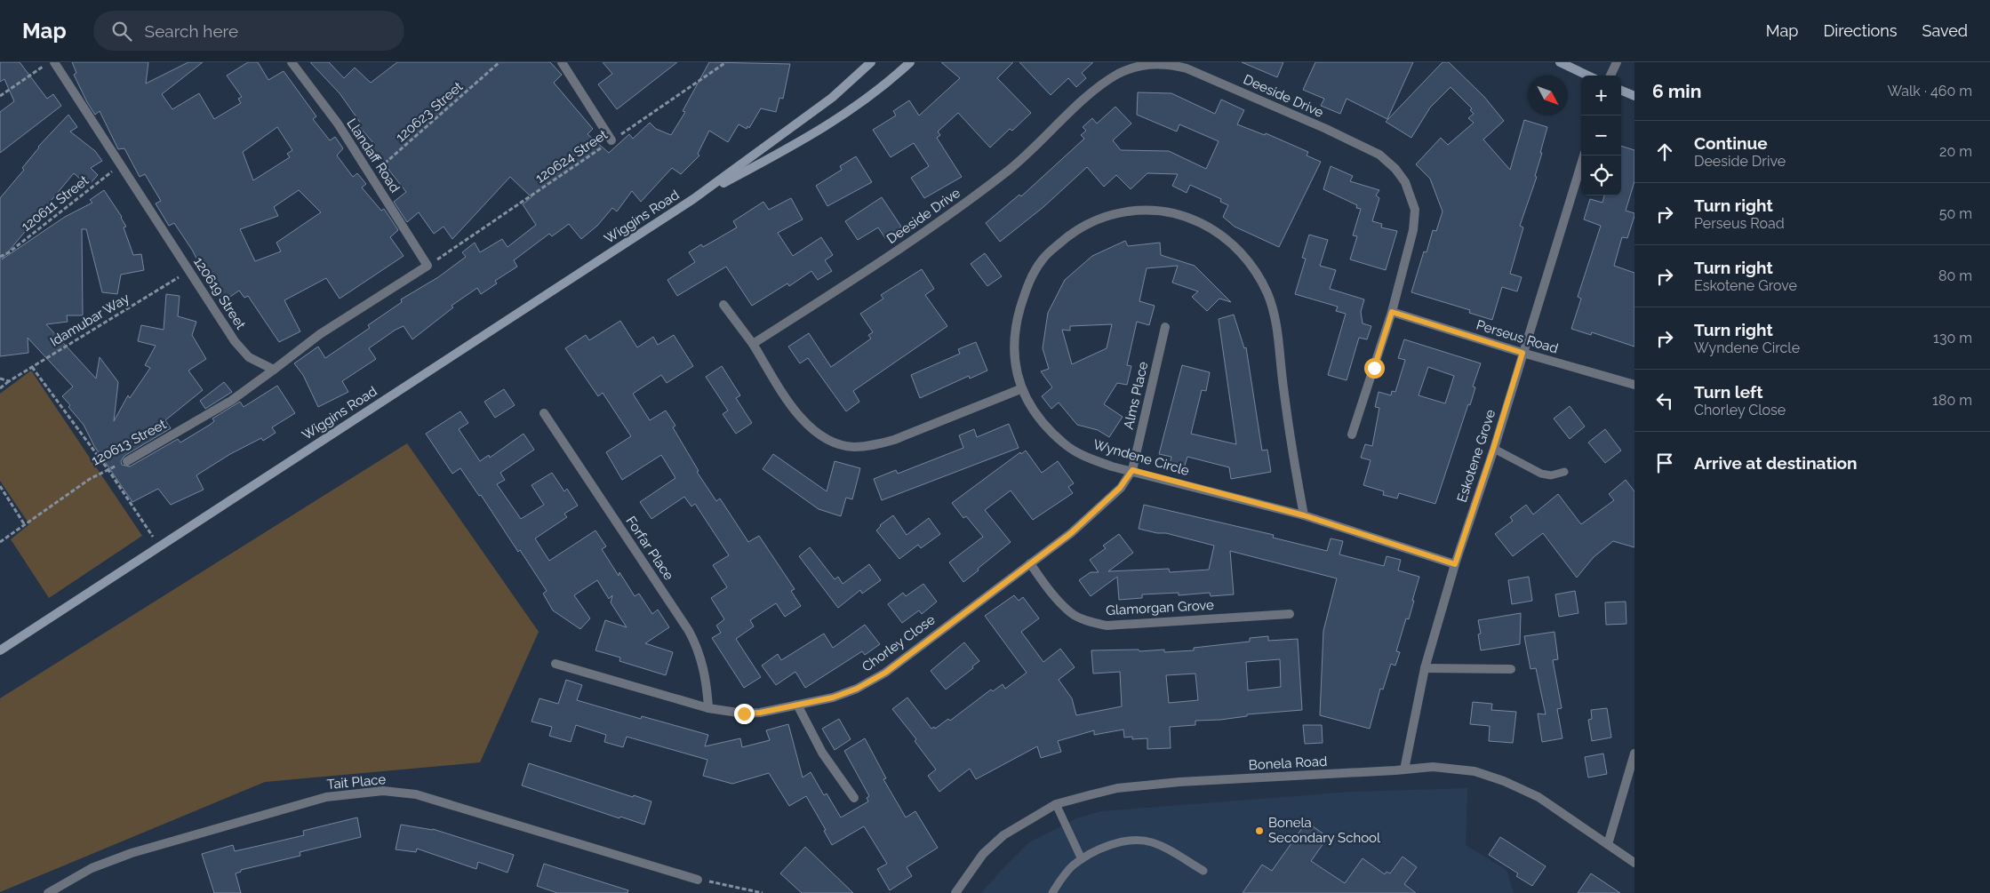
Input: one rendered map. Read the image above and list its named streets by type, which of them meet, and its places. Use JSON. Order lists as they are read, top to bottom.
{
  "streets": {
    "street": [
      "Deeside Drive",
      "Llandaff Road",
      "Wiggins Road",
      "120619 Street",
      "Perseus Road",
      "Alms Place",
      "120613 Street",
      "Eskotene Grove",
      "Wyndene Circle",
      "Forfar Place",
      "Glamorgan Grove",
      "Chorley Close",
      "Bonela Road",
      "Tait Place"
    ],
    "path": [
      "120623 Street",
      "120624 Street",
      "120611 Street",
      "Idamubar Way"
    ]
  },
  "crossings": [
    ["Deeside Drive", "Perseus Road"],
    ["120623 Street", "Llandaff Road"],
    ["Llandaff Road", "120624 Street"],
    ["120611 Street", "120619 Street"],
    ["120619 Street", "Idamubar Way"],
    ["120619 Street", "120613 Street"],
    ["Perseus Road", "Eskotene Grove"],
    ["Alms Place", "Wyndene Circle"],
    ["Alms Place", "Chorley Close"],
    ["Eskotene Grove", "Wyndene Circle"],
    ["Eskotene Grove", "Bonela Road"],
    ["Wyndene Circle", "Chorley Close"],
    ["Forfar Place", "Chorley Close"],
    ["Glamorgan Grove", "Chorley Close"]
  ],
  "places": ["Bonela Secondary School"],
  "north": "bottom right",
  "page": {
    "header": "Map",
    "search": "Search here",
    "nav": ["Map", "Directions", "Saved"],
    "heading": ["6 min", "Walk · 460 m"],
    "map_buttons": ["+", "−"],
    "list": [
      ["Continue", "Deeside Drive", "20 m"],
      ["Turn right", "Perseus Road", "50 m"],
      ["Turn right", "Eskotene Grove", "80 m"],
      ["Turn right", "Wyndene Circle", "130 m"],
      ["Turn left", "Chorley Close", "180 m"],
      "Arrive at destination"
    ]
  }
}
